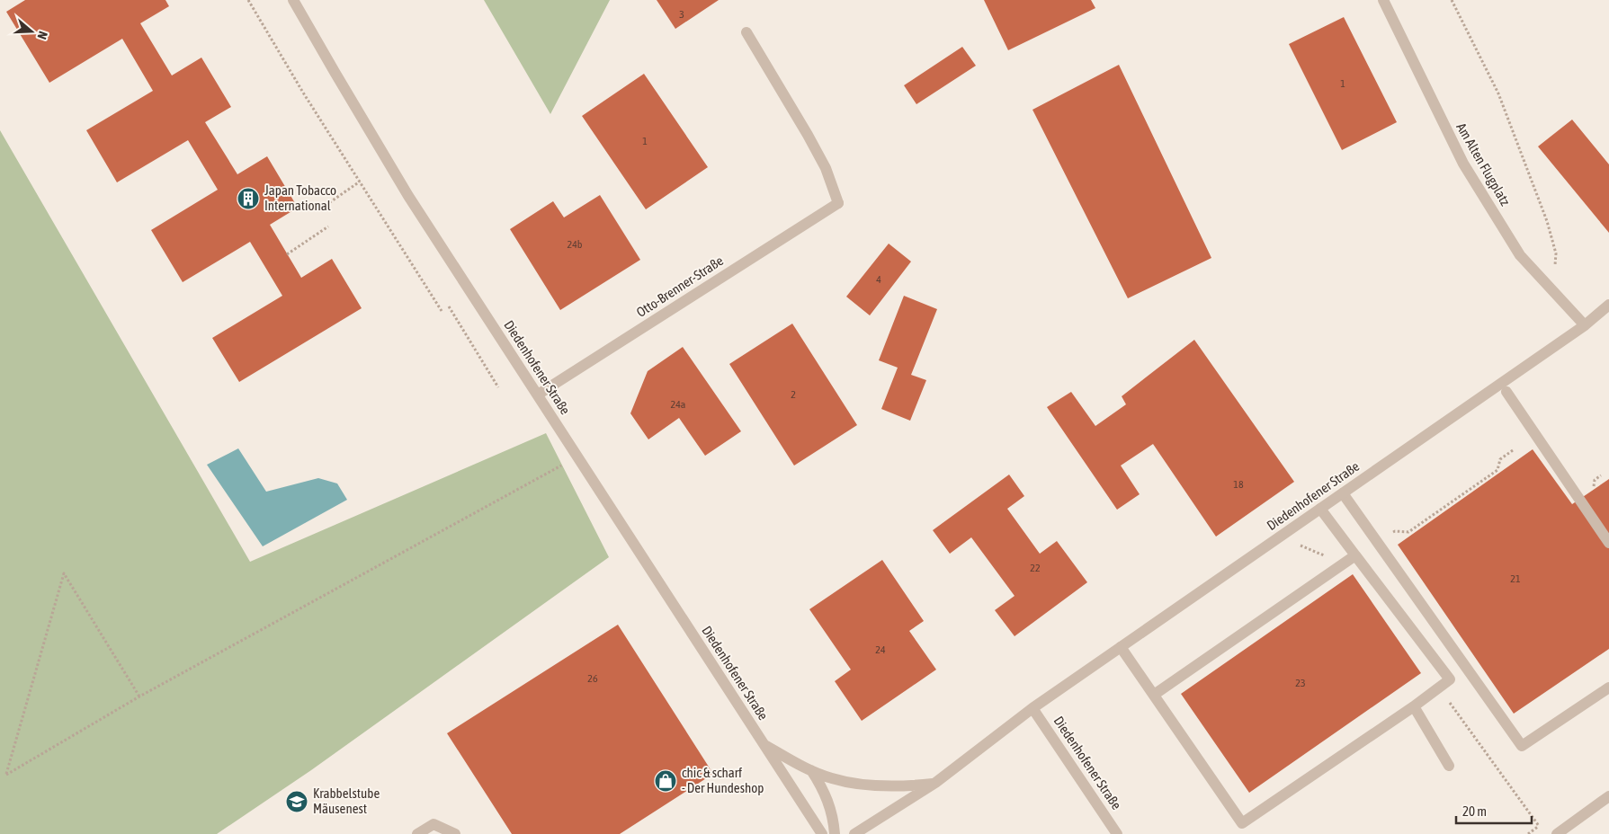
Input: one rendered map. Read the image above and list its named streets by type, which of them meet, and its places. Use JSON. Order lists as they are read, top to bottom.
{
  "streets": {
    "street": ["Am Alten Flugplatz", "Otto-Brenner-Straße", "Diedenhofener Straße"]
  },
  "crossings": [
    ["Am Alten Flugplatz", "Diedenhofener Straße"],
    ["Otto-Brenner-Straße", "Diedenhofener Straße"]
  ],
  "places": {
    "building": ["Japan Tobacco International"],
    "shop": ["chic & scharf - Der Hundeshop"],
    "school or university": ["Krabbelstube Mäusenest"]
  },
  "house_numbers": [
    "3",
    "1",
    "1",
    "24b",
    "4",
    "2",
    "24a",
    "18",
    "22",
    "21",
    "24",
    "26",
    "23"
  ],
  "scale_bar": "20 m",
  "north": "right"
}
